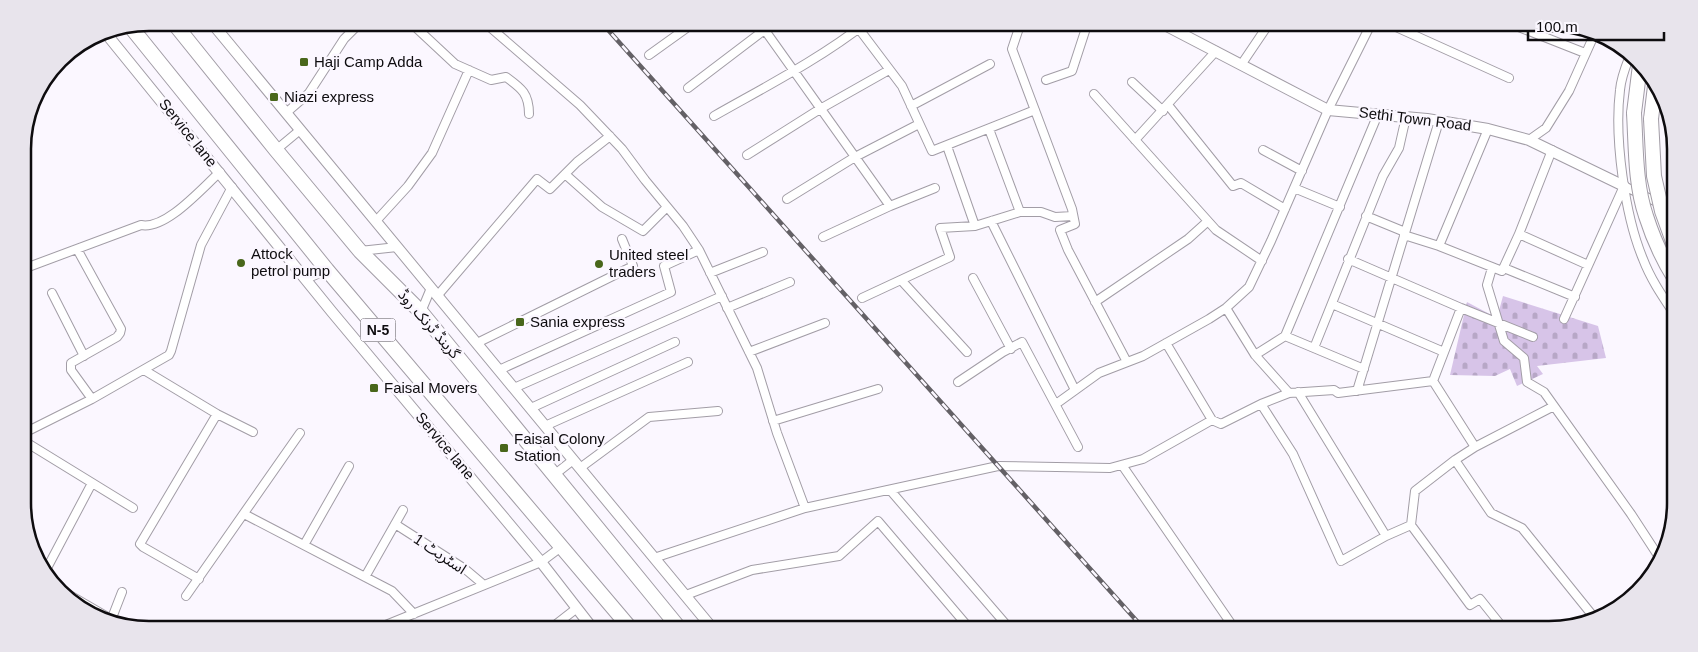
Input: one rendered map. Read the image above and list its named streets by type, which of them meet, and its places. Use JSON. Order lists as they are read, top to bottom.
{
  "streets": {
    "highway": ["گرینڈ ٹرنک روڈ", "N-5"],
    "street": ["Sethi Town Road", "Service lane", "اسٹریٹ 1"]
  },
  "places": {
    "transit": [
      "Haji Camp Adda",
      "Niazi express",
      "Sania express",
      "Faisal Movers",
      "Faisal Colony Station"
    ],
    "other": ["Attock petrol pump", "United steel traders"]
  },
  "scale_bar": "100 m"
}
